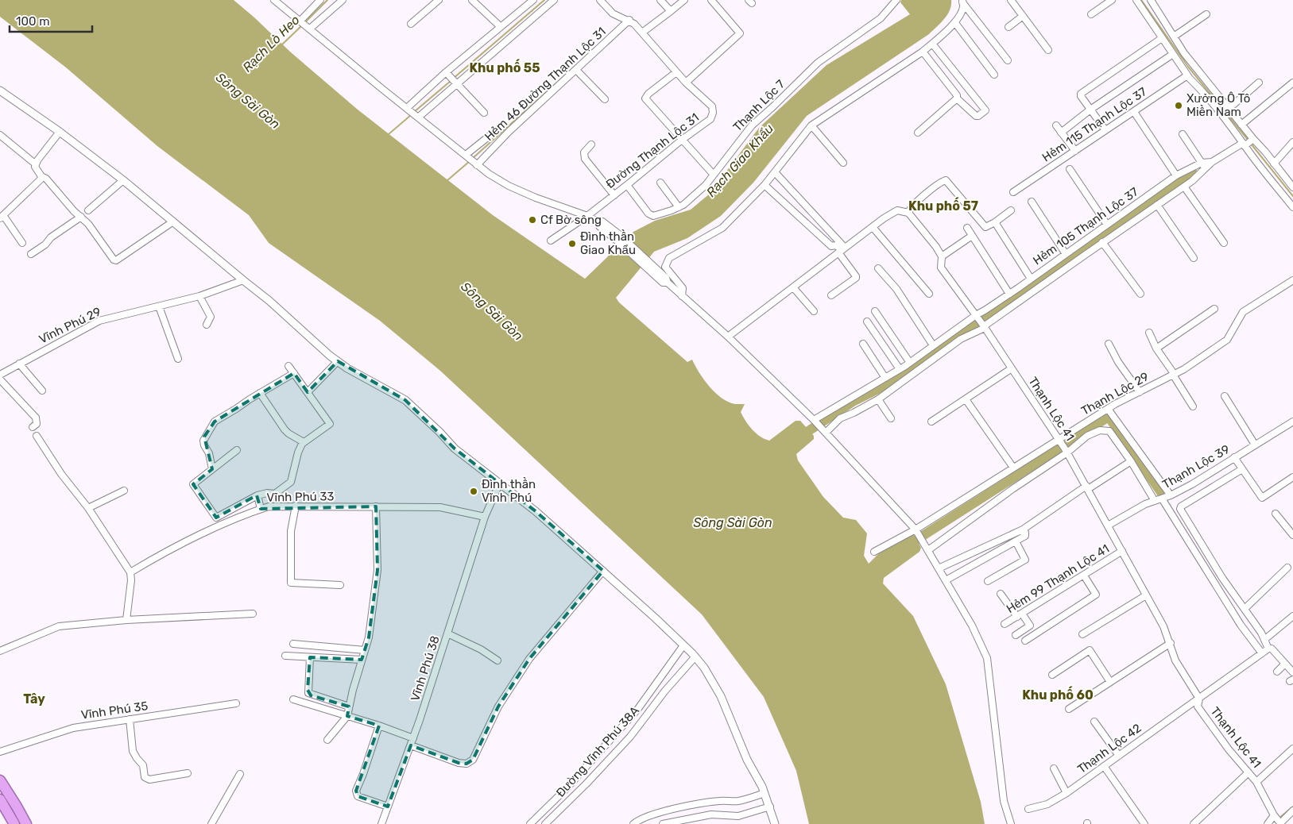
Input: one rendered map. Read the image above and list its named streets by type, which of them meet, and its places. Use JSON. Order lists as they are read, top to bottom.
{
  "streets": {
    "street": [
      "Hẻm 46 Đường Thạnh Lộc 31",
      "Thạnh Lộc 7",
      "Hẻm 115 Thạnh Lộc 37",
      "Đường Thạnh Lộc 31",
      "Hẻm 105 Thạnh Lộc 37",
      "Vĩnh Phú 29",
      "Thạnh Lộc 29",
      "Thạnh Lộc 41",
      "Thạnh Lộc 39",
      "Vĩnh Phú 33",
      "Hẻm 99 Thạnh Lộc 41",
      "Vĩnh Phú 38",
      "Vĩnh Phú 35",
      "Thạnh Lộc 42",
      "Đường Vĩnh Phú 38A"
    ]
  },
  "crossings": [
    ["Hẻm 46 Đường Thạnh Lộc 31", "Đường Thạnh Lộc 31"],
    ["Thạnh Lộc 7", "Đường Thạnh Lộc 31"],
    ["Hẻm 105 Thạnh Lộc 37", "Thạnh Lộc 41"],
    ["Thạnh Lộc 29", "Thạnh Lộc 41"],
    ["Thạnh Lộc 41", "Thạnh Lộc 39"],
    ["Thạnh Lộc 41", "Hẻm 99 Thạnh Lộc 41"],
    ["Thạnh Lộc 41", "Thạnh Lộc 42"],
    ["Vĩnh Phú 33", "Vĩnh Phú 38"]
  ],
  "districts": [
    "Khu phố 55",
    "Khu phố 57",
    "Khu phố 60",
    "Tây"
  ],
  "water": ["Rạch Lò Heo", "Sông Sài Gòn", "Rạch Giao Khẩu"],
  "places": [
    "Xưởng Ô Tô Miền Nam",
    "Cf Bờ sông",
    "Đình thần Giao Khẩu",
    "Đình thần Vĩnh Phú"
  ],
  "scale_bar": "100 m"
}
